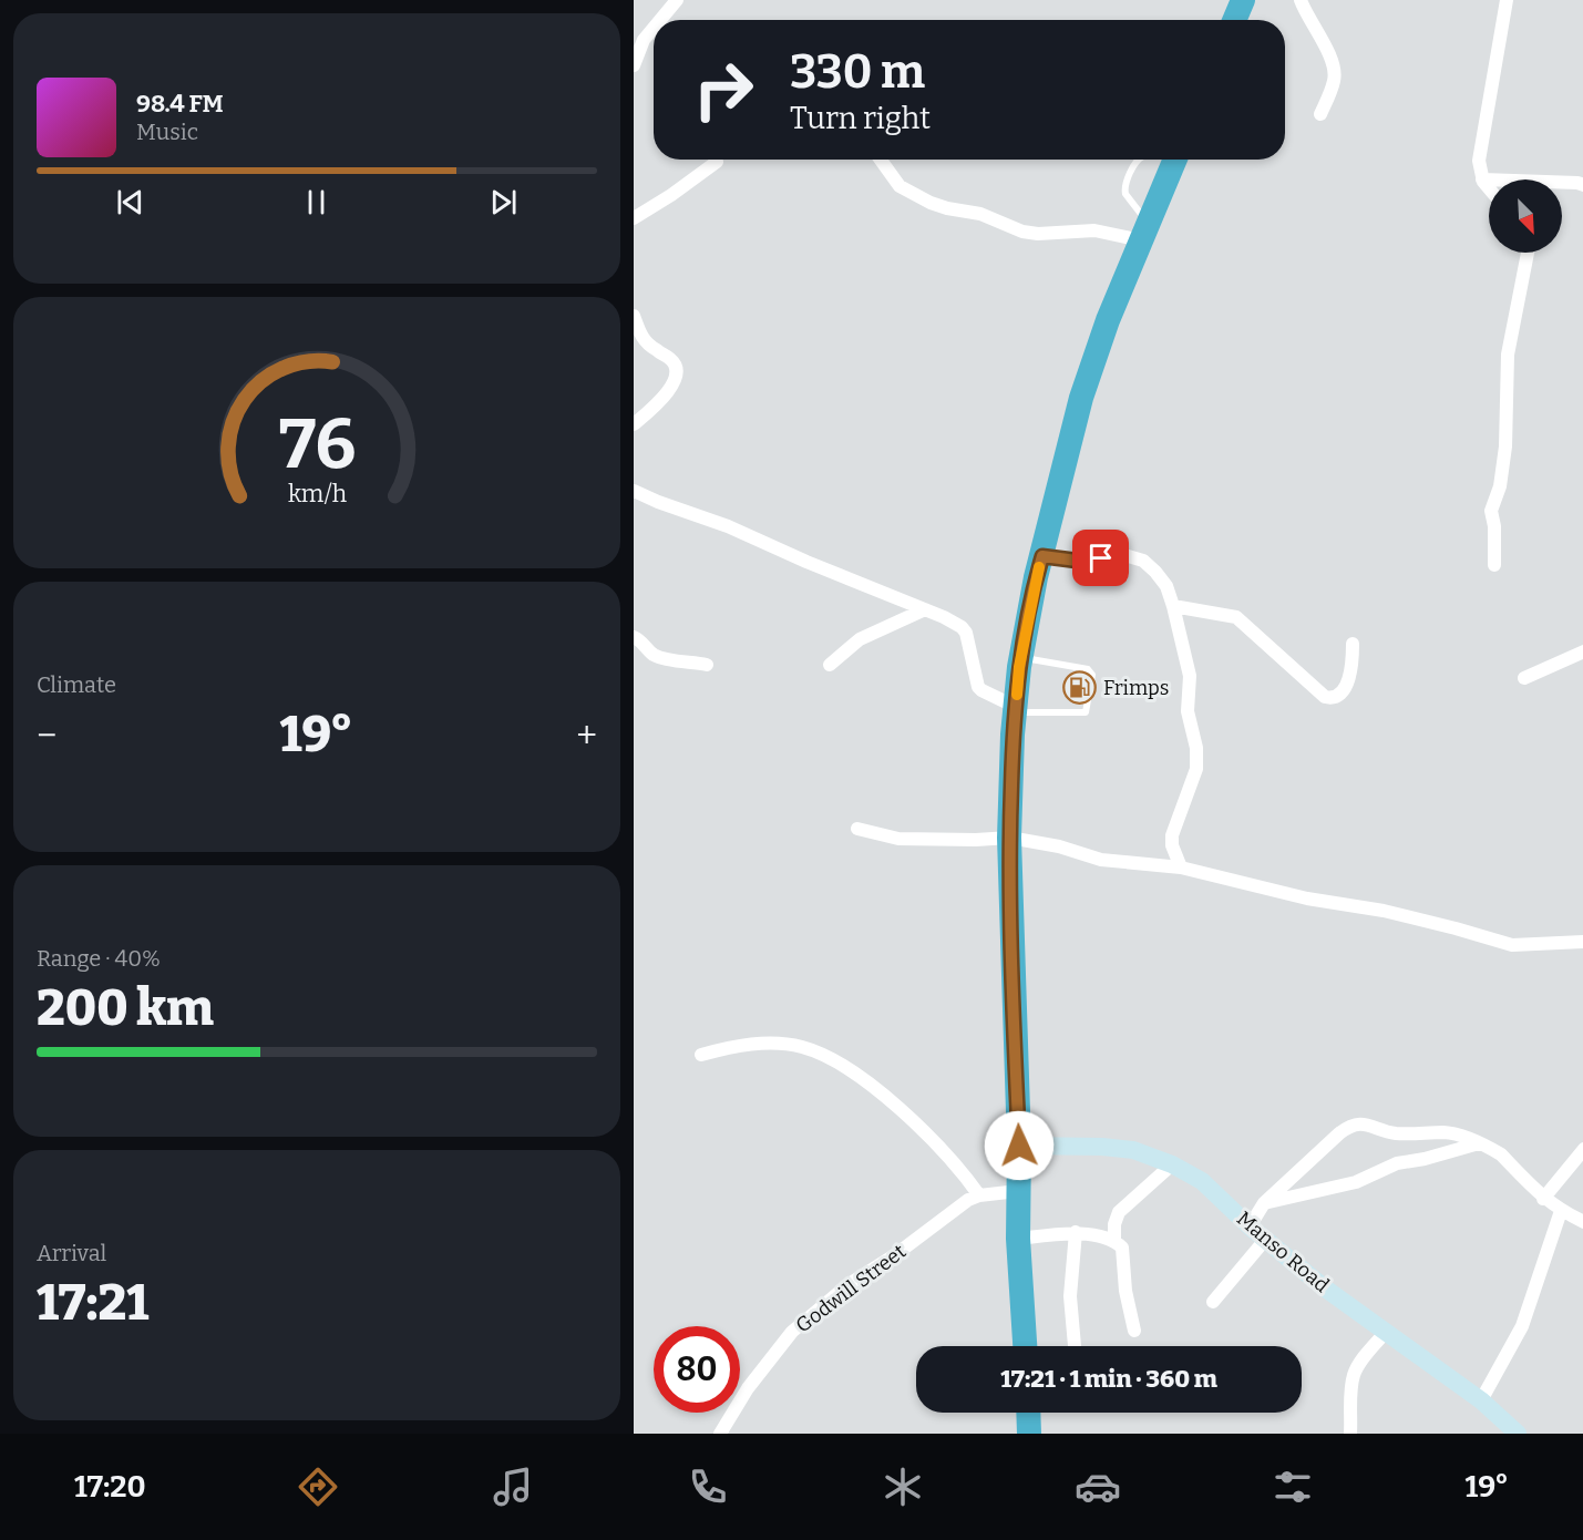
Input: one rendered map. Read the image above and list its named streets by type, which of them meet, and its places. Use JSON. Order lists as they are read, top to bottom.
{
  "streets": {
    "street": ["Manso Road", "Godwill Street"]
  },
  "places": {
    "fuel station": ["Frimps"]
  },
  "north": "bottom right",
  "page": {
    "turn": ["330 m", "Turn right"],
    "song": ["98.4 FM", "Music"],
    "tile": [
      "Climate",
      ["Range · 40%", "200 km"],
      ["Arrival", "17:21"]
    ],
    "heat": ["−", "19°", "+"],
    "limit": "80",
    "trip": "17:21 · 1 min · 360 m",
    "tabs": ["17:20", "19°"],
    "gauge": ["76", "km/h"]
  }
}
